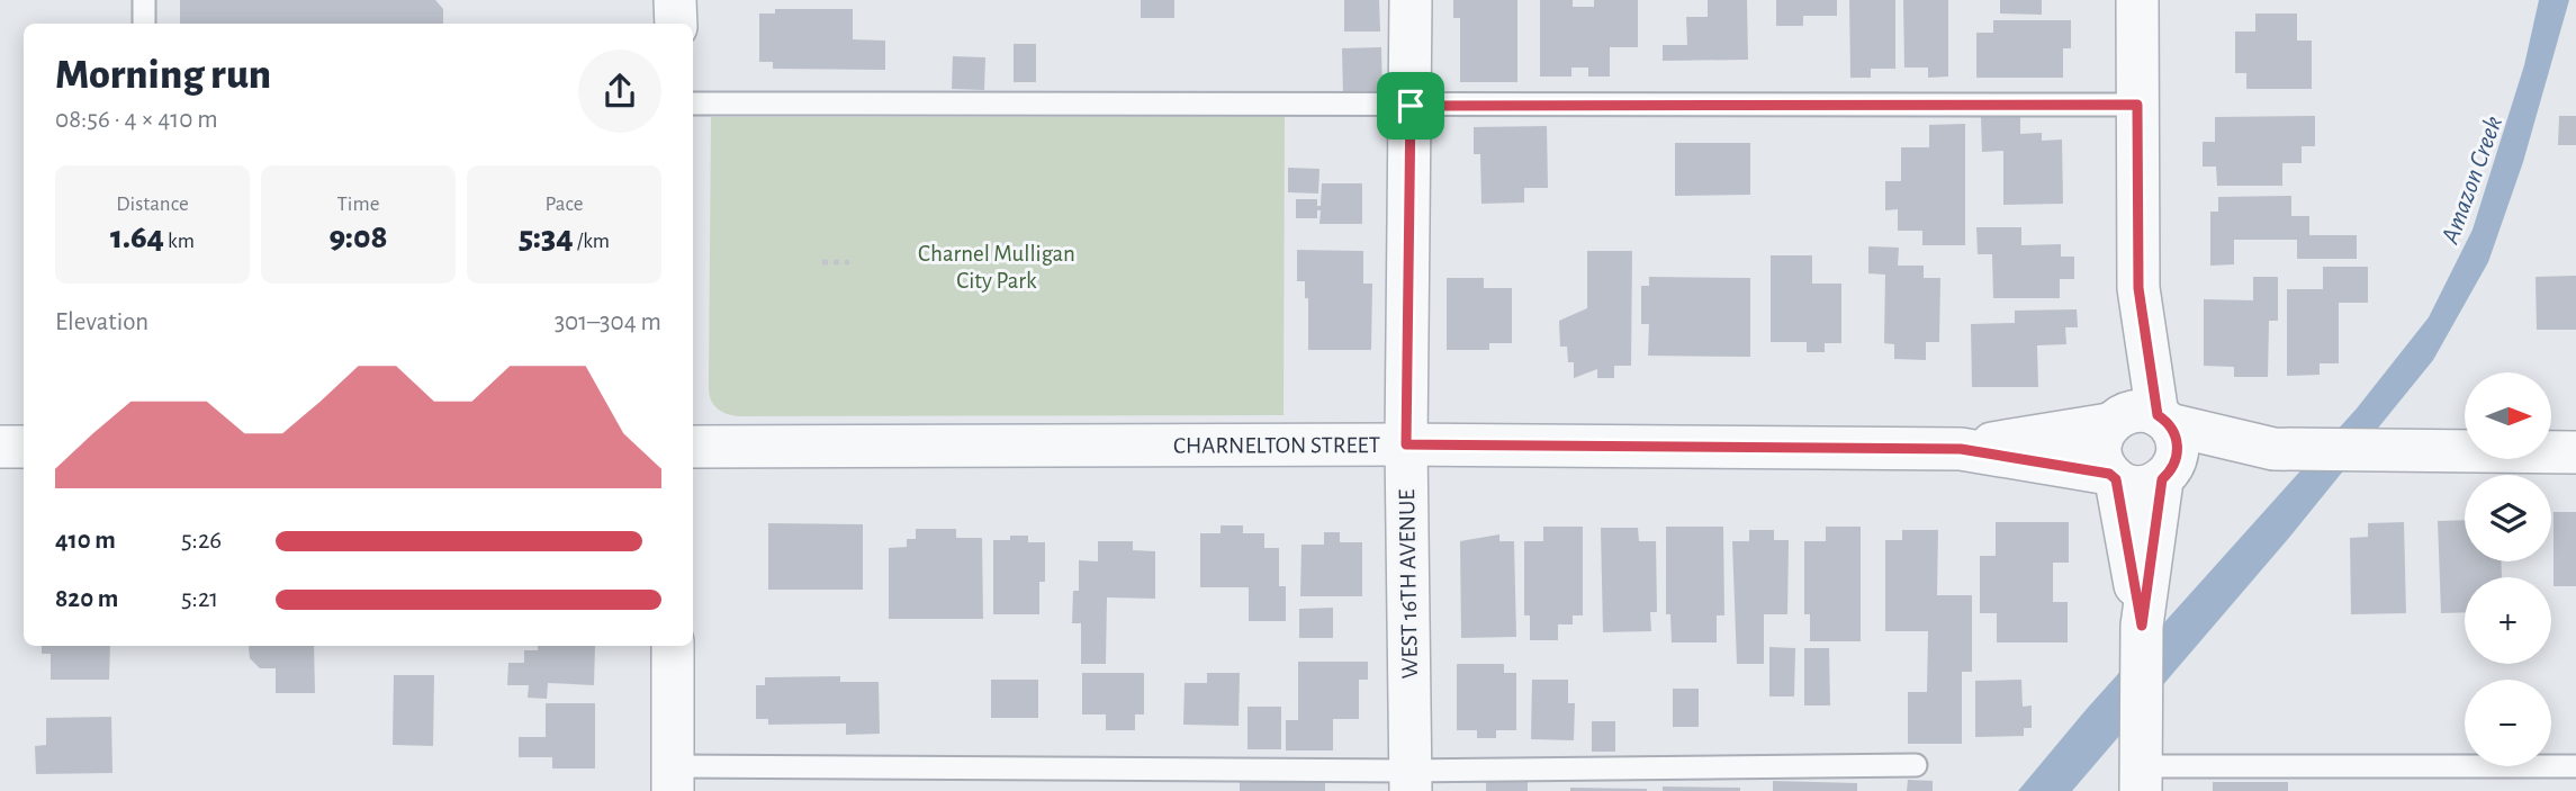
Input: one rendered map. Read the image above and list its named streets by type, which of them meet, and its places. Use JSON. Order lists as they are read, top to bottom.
{
  "streets": {
    "street": ["CHARNELTON STREET", "WEST 16TH AVENUE"]
  },
  "crossings": [
    ["CHARNELTON STREET", "WEST 16TH AVENUE"]
  ],
  "water": ["Amazon Creek"],
  "parks": ["Charnel Mulligan City Park"],
  "north": "right",
  "page": {
    "heading": ["Morning run", "08:56 · 4 × 410 m"],
    "stats": [
      ["Distance", "1.64 km"],
      ["Time", "9:08"],
      ["Pace", "5:34 /km"]
    ],
    "chart": ["Elevation", "301–304 m"],
    "map_buttons": ["+", "−"],
    "list": [
      {
        "name": "410 m",
        "note": "5:26"
      },
      {
        "name": "820 m",
        "note": "5:21"
      }
    ]
  }
}
